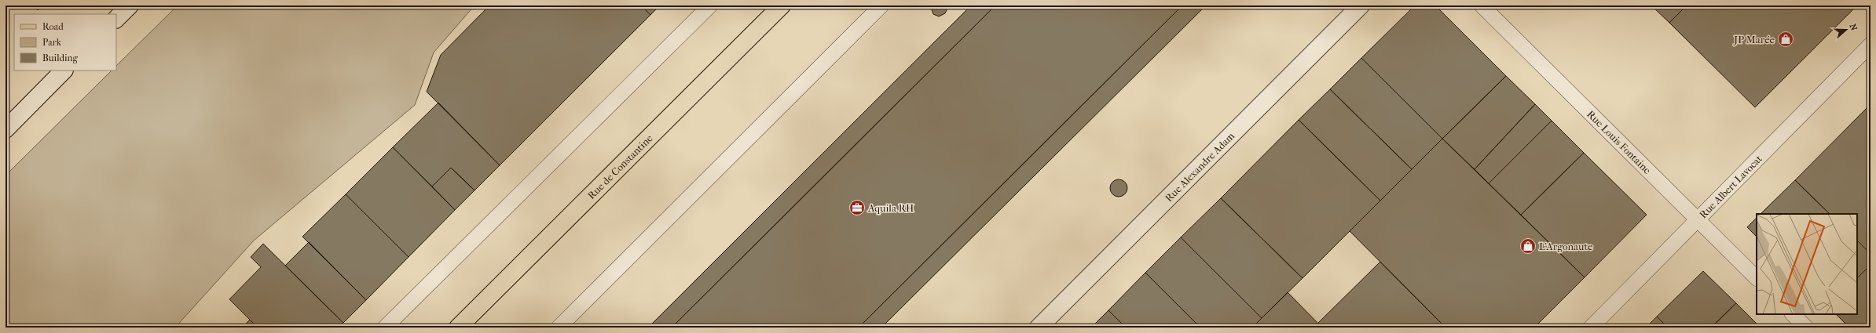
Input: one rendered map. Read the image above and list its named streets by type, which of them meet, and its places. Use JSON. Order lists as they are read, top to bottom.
{
  "streets": {
    "main road": ["Rue de Constantine"],
    "street": ["Rue Alexandre Adam"],
    "lane": ["Rue Louis Fontaine", "Rue Albert Lavocat"]
  },
  "crossings": [
    ["Rue Louis Fontaine", "Rue Albert Lavocat"]
  ],
  "places": {
    "shop": ["JP Marée", "L'Argonaute"],
    "office": ["Aquila RH"]
  },
  "legend": ["Road", "Park", "Building"],
  "north": "right"
}
